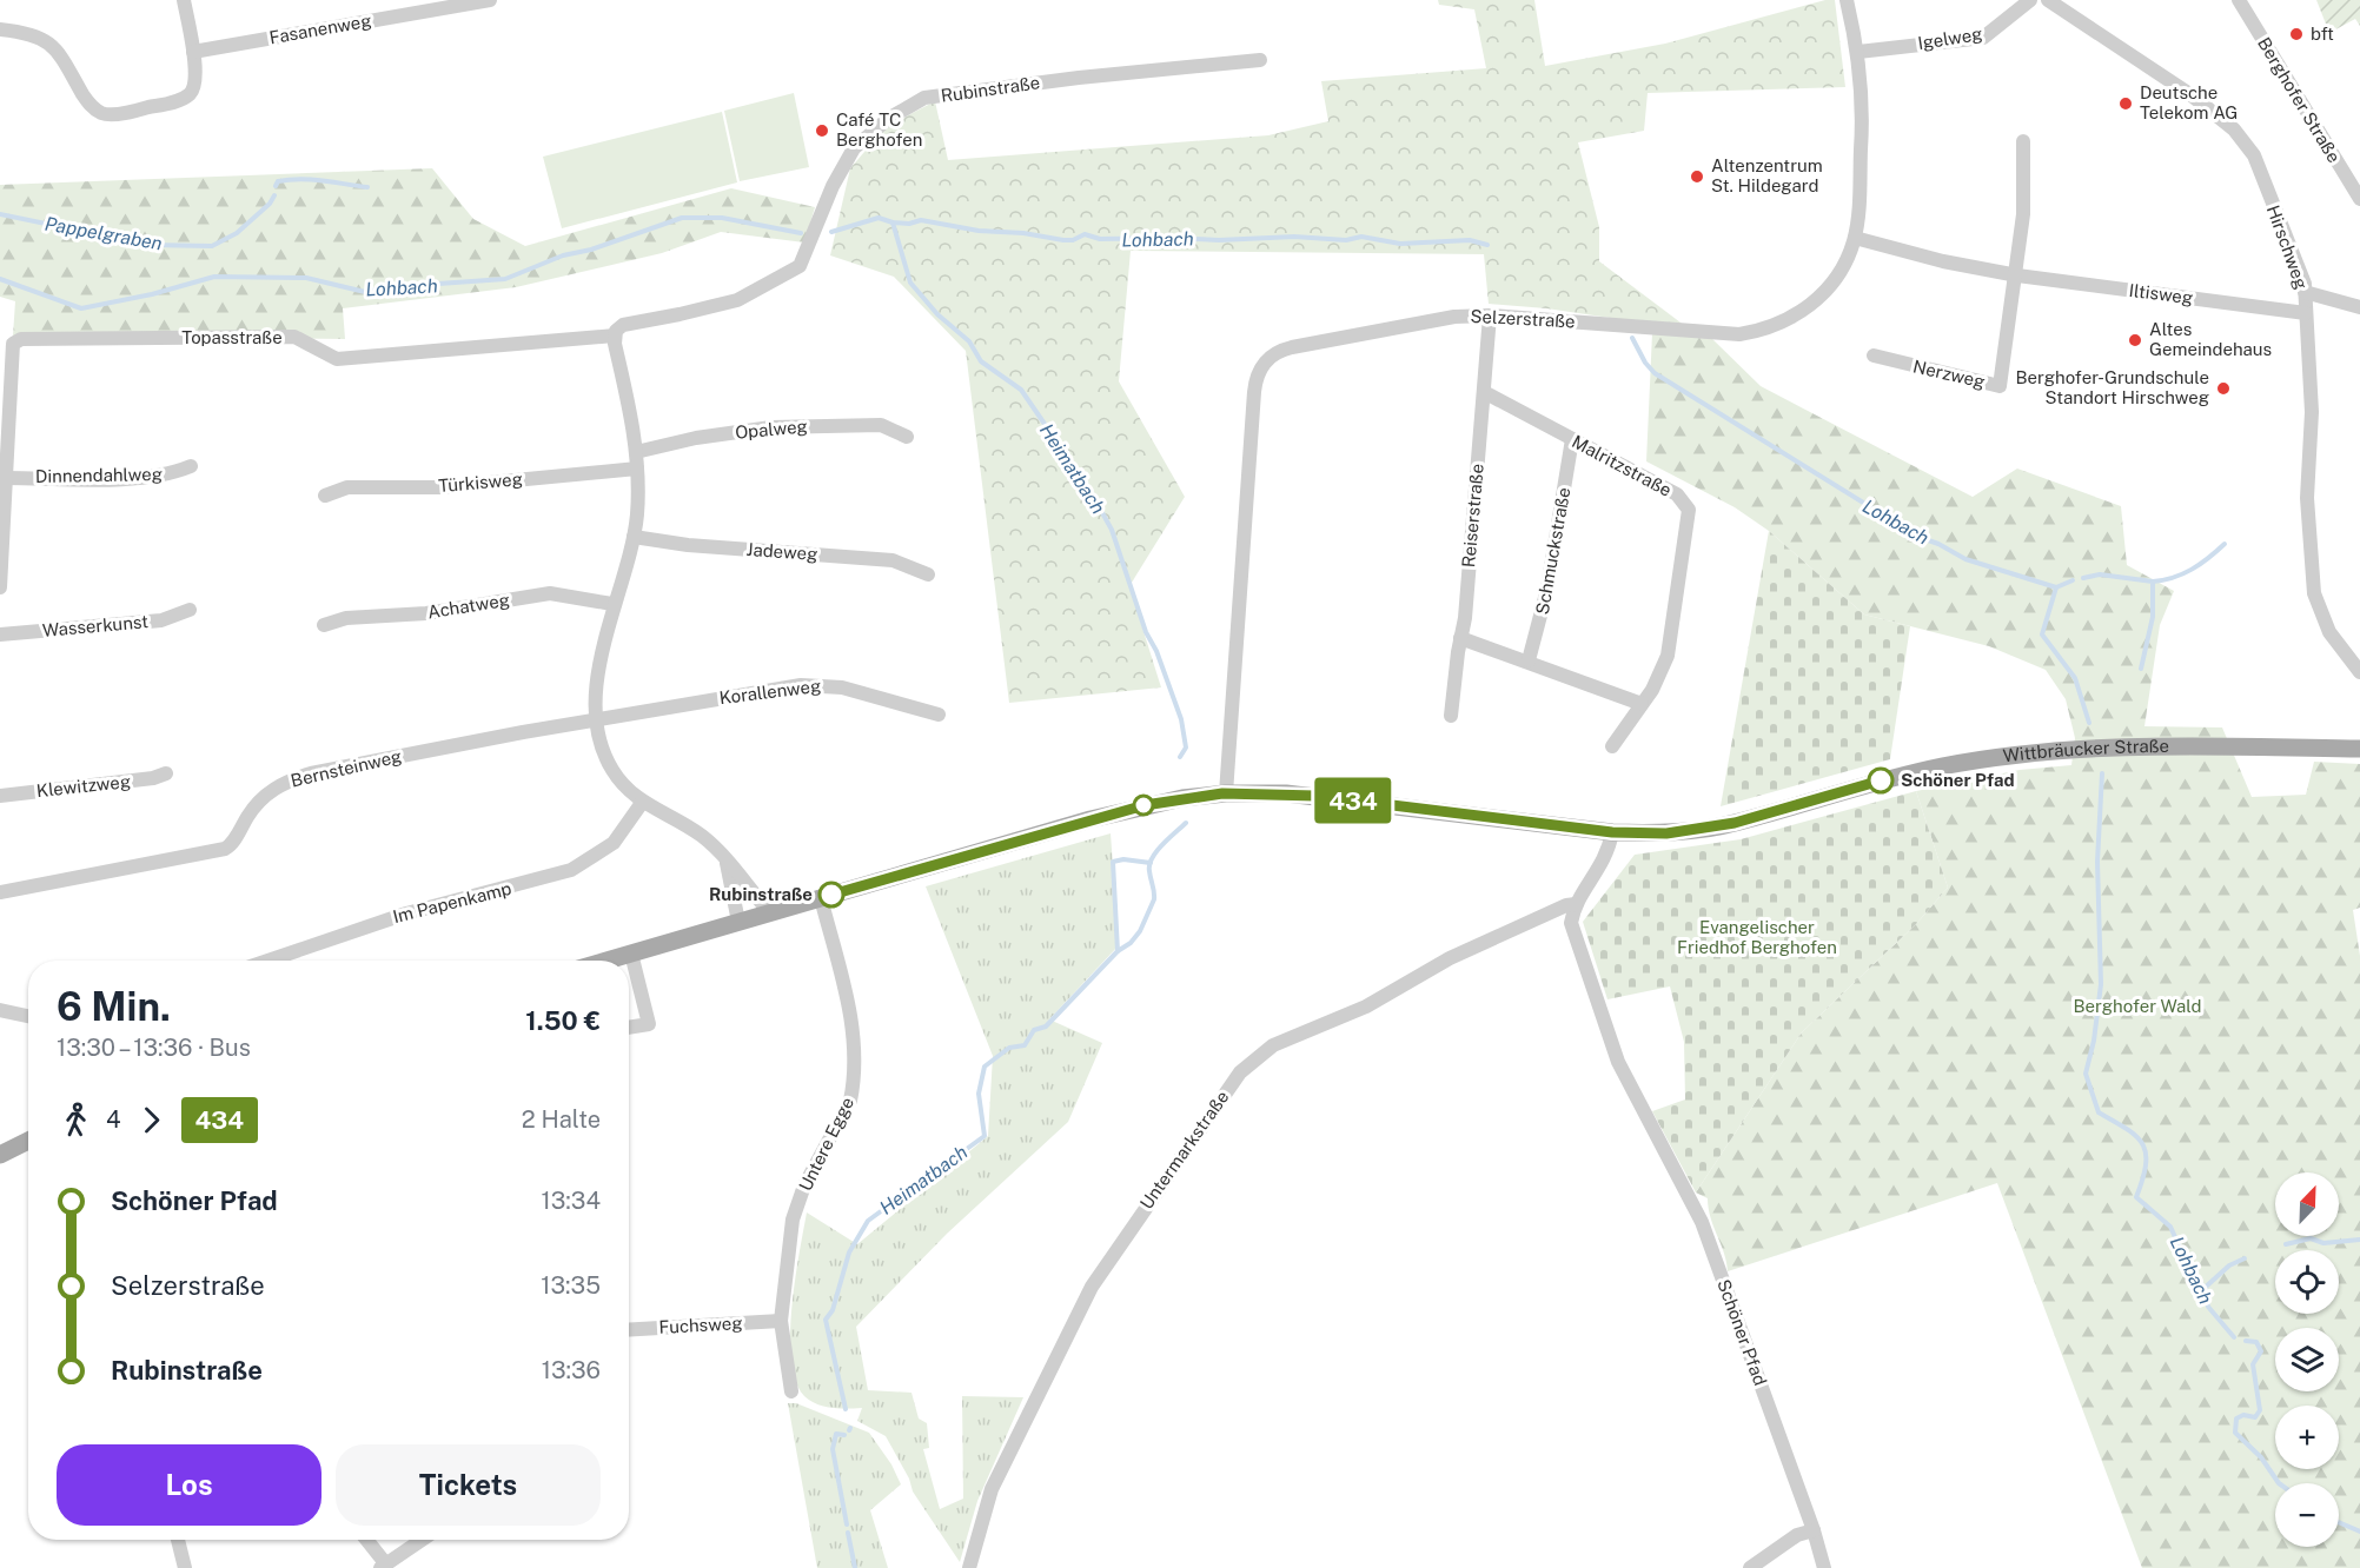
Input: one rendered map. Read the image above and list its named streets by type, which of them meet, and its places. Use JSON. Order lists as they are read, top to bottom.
{
  "streets": {
    "main road": ["Wittbräucker Straße"],
    "street": [
      "Fasanenweg",
      "Igelweg",
      "Rubinstraße",
      "Berghofer Straße",
      "Hirschweg",
      "Iltisweg",
      "Selzerstraße",
      "Topasstraße",
      "Nerzweg",
      "Opalweg",
      "Malritzstraße",
      "Dinnendahlweg",
      "Türkisweg",
      "Reiserstraße",
      "Schmuckstraße",
      "Jadeweg",
      "Achatweg",
      "Wasserkunst",
      "Korallenweg",
      "Bernsteinweg",
      "Klewitzweg",
      "Im Papenkamp",
      "Untere Egge",
      "Untermarkstraße",
      "Fuchsweg",
      "Schöner Pfad"
    ]
  },
  "crossings": [
    ["Igelweg", "Selzerstraße"],
    ["Rubinstraße", "Topasstraße"],
    ["Hirschweg", "Iltisweg"],
    ["Iltisweg", "Selzerstraße"],
    ["Iltisweg", "Nerzweg"],
    ["Selzerstraße", "Reiserstraße"],
    ["Selzerstraße", "Wittbräucker Straße"],
    ["Topasstraße", "Dinnendahlweg"],
    ["Malritzstraße", "Reiserstraße"],
    ["Malritzstraße", "Schmuckstraße"],
    ["Korallenweg", "Bernsteinweg"],
    ["Wittbräucker Straße", "Untere Egge"],
    ["Untere Egge", "Fuchsweg"],
    ["Untermarkstraße", "Schöner Pfad"]
  ],
  "water": ["Pappelgraben", "Lohbach", "Heimatbach"],
  "parks": ["Evangelischer Friedhof Berghofen", "Berghofer Wald"],
  "places": [
    "bft",
    "Deutsche Telekom AG",
    "Café TC Berghofen",
    "Altenzentrum St. Hildegard",
    "Altes Gemeindehaus",
    "Berghofer-Grundschule Standort Hirschweg",
    "Schöner Pfad",
    "Rubinstraße"
  ],
  "lines": ["bus line 434"],
  "north": "top right",
  "page": {
    "on_map": "434",
    "heading": ["6 Min.", "13:30 – 13:36 · Bus", "1.50 €"],
    "legs": ["4", "434", "2 Halte"],
    "list": [
      {
        "name": "Schöner Pfad",
        "value": "13:34"
      },
      {
        "name": "Selzerstraße",
        "value": "13:35"
      },
      {
        "name": "Rubinstraße",
        "value": "13:36"
      }
    ],
    "map_buttons": ["+", "−"],
    "buttons": ["Los", "Tickets"]
  }
}
